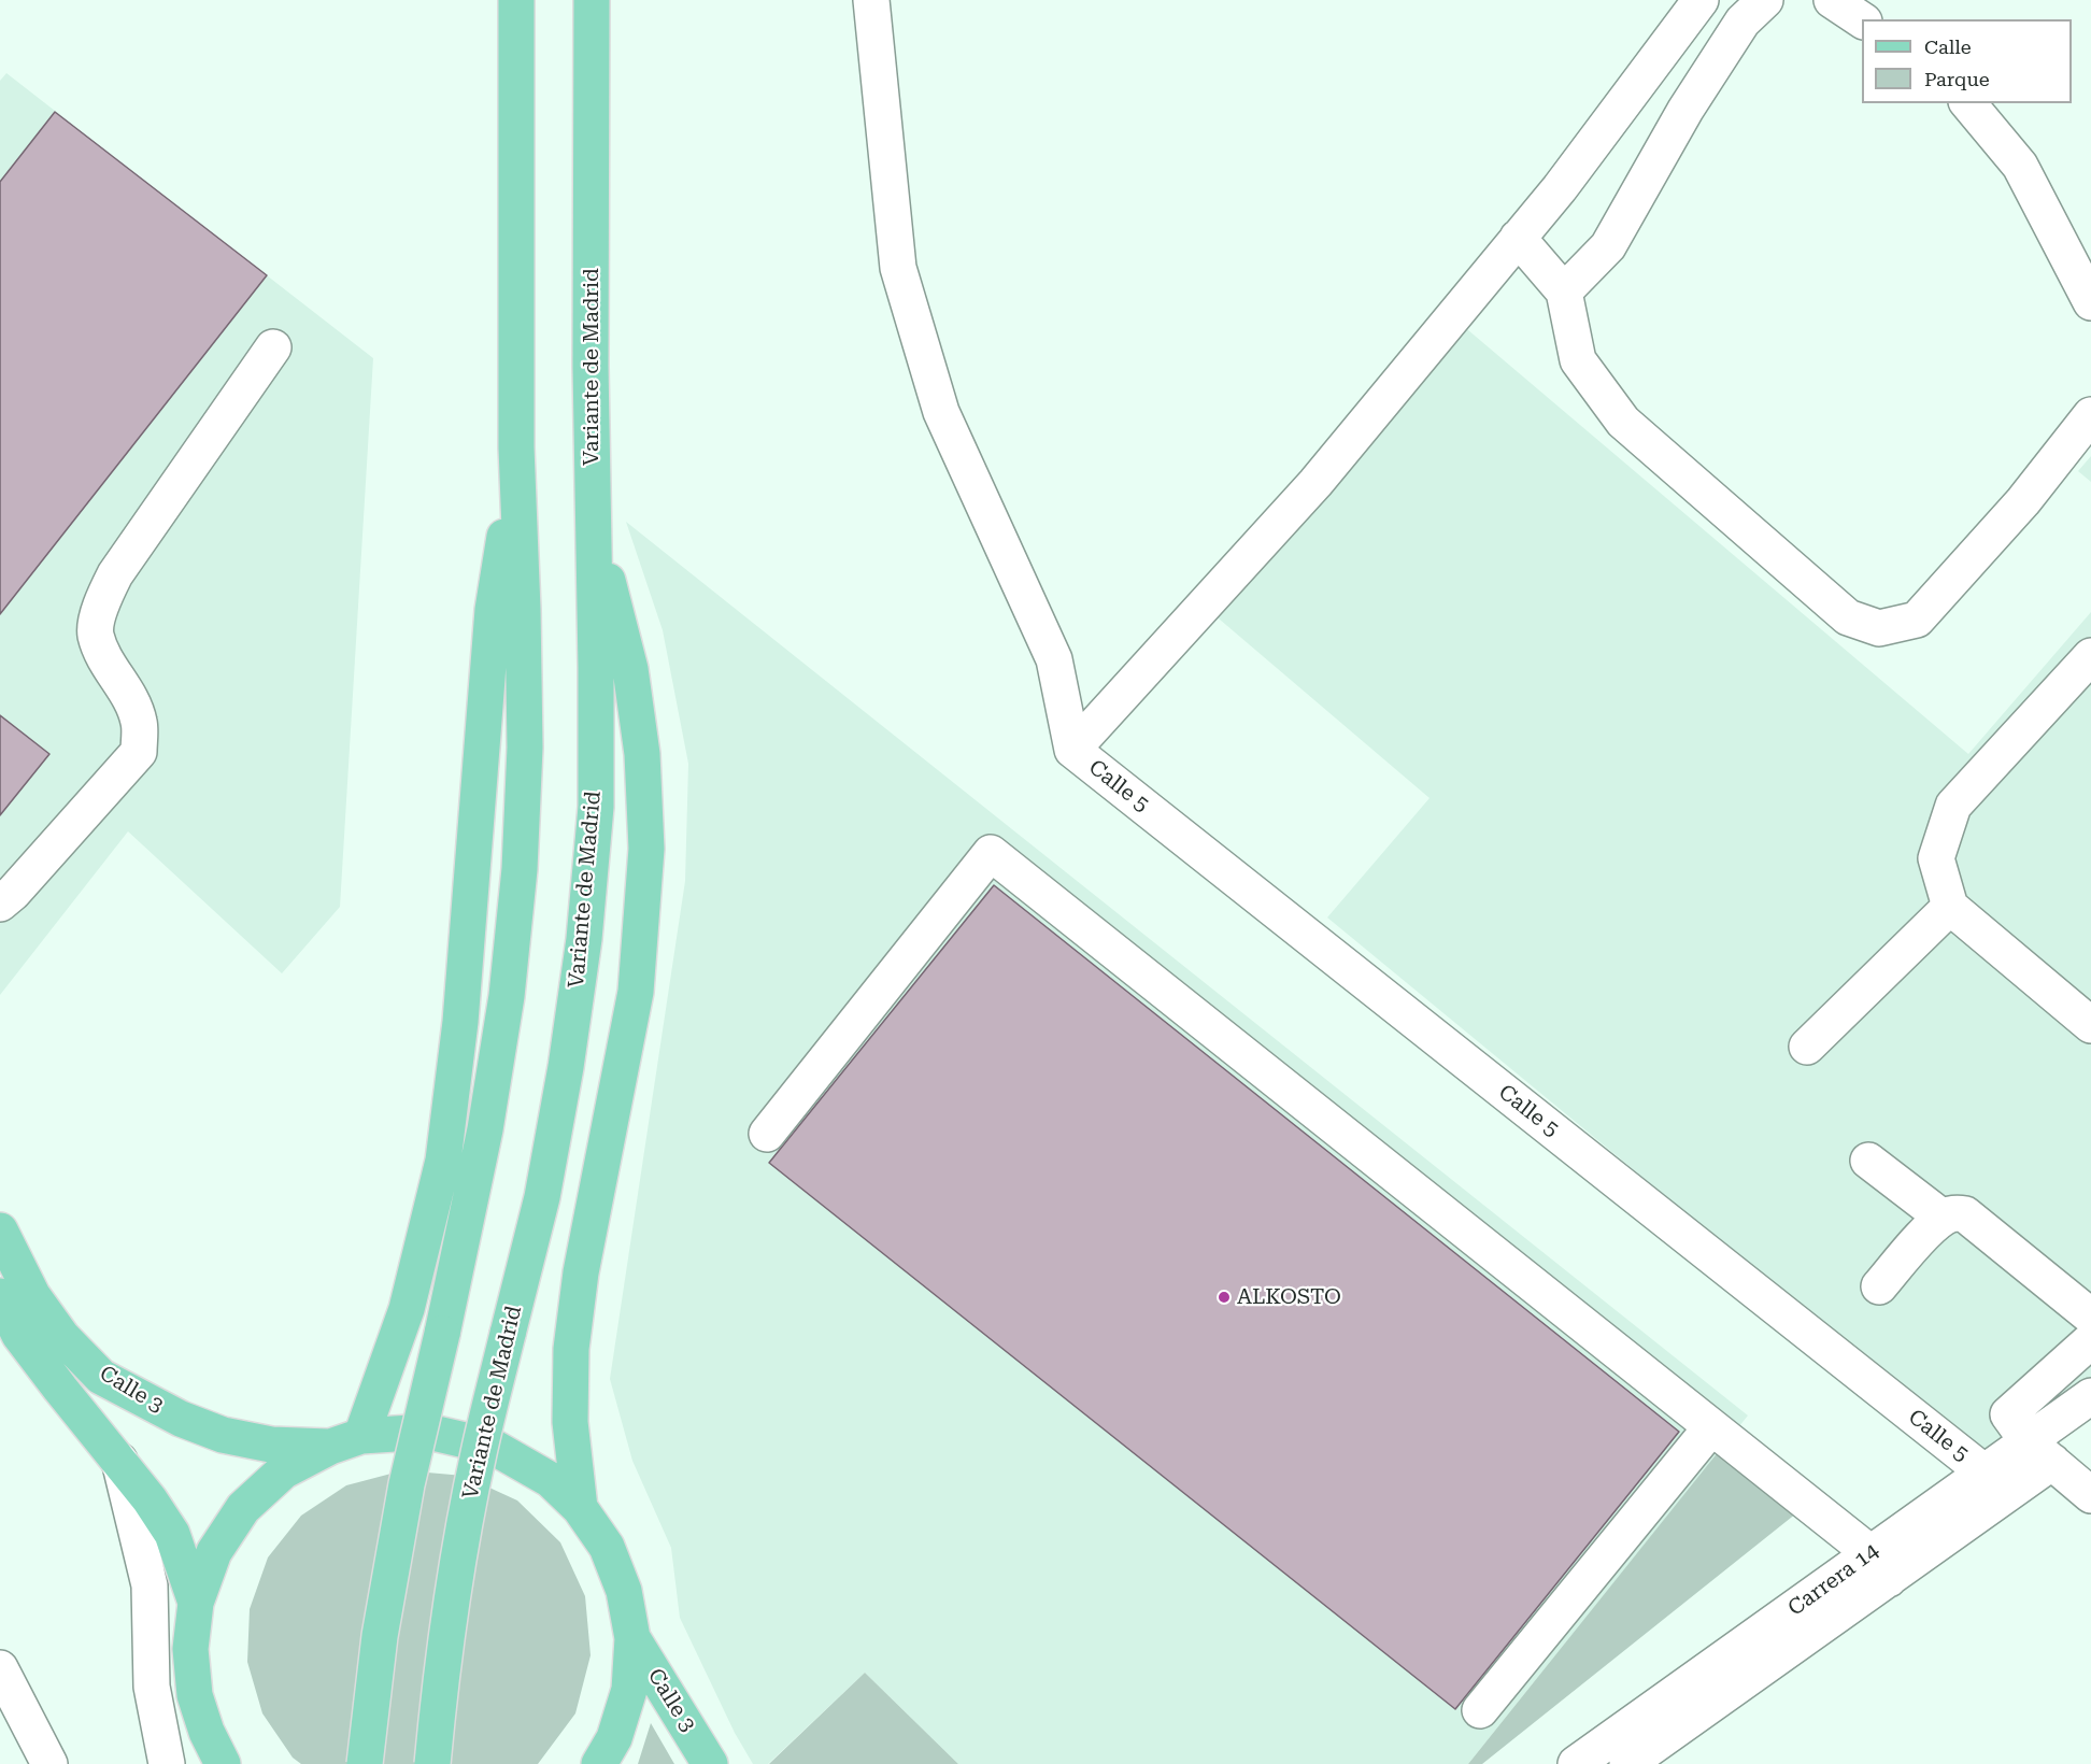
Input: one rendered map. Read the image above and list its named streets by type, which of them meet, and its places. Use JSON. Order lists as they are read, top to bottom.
{
  "streets": {
    "main road": ["Variante de Madrid", "Calle 3"],
    "street": ["Calle 5", "Carrera 14"]
  },
  "crossings": [
    ["Calle 5", "Carrera 14"]
  ],
  "places": ["ALKOSTO"],
  "legend": ["Calle", "Parque"]
}
